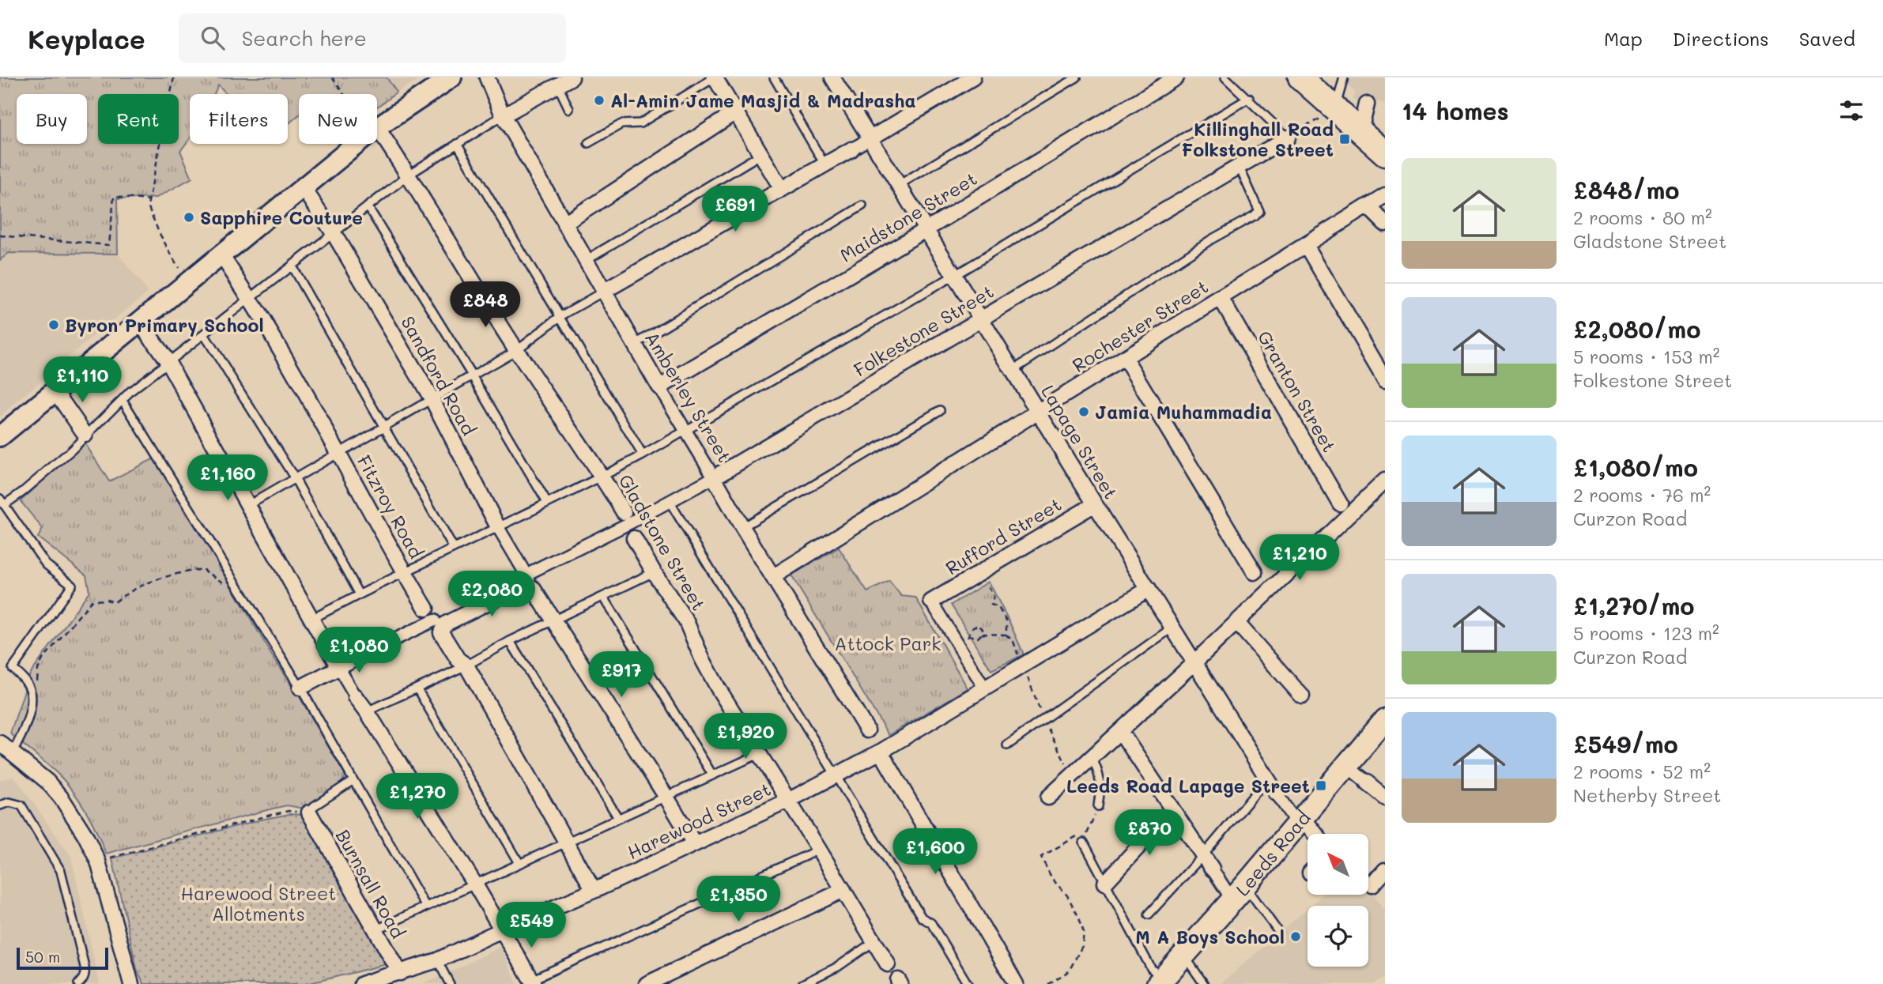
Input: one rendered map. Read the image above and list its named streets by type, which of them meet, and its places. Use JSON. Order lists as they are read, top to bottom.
{
  "streets": {
    "main road": ["Leeds Road"],
    "street": [
      "Maidstone Street",
      "Rochester Street",
      "Folkestone Street",
      "Sandford Road",
      "Granton Street",
      "Amberley Street",
      "Lapage Street",
      "Fitzroy Road",
      "Rufford Street",
      "Gladstone Street",
      "Harewood Street",
      "Burnsall Road"
    ]
  },
  "crossings": [
    ["Maidstone Street", "Amberley Street"],
    ["Maidstone Street", "Lapage Street"],
    ["Rochester Street", "Granton Street"],
    ["Rochester Street", "Amberley Street"],
    ["Rochester Street", "Lapage Street"],
    ["Folkestone Street", "Sandford Road"],
    ["Folkestone Street", "Amberley Street"],
    ["Folkestone Street", "Lapage Street"],
    ["Folkestone Street", "Fitzroy Road"],
    ["Folkestone Street", "Gladstone Street"],
    ["Sandford Road", "Harewood Street"],
    ["Lapage Street", "Rufford Street"],
    ["Lapage Street", "Harewood Street"],
    ["Lapage Street", "Leeds Road"],
    ["Fitzroy Road", "Harewood Street"],
    ["Gladstone Street", "Harewood Street"],
    ["Harewood Street", "Burnsall Road"]
  ],
  "parks": ["Attock Park", "Harewood Street Allotments"],
  "places": {
    "other": [
      "Al-Amin Jame Masjid & Madrasha",
      "Sapphire Couture",
      "Byron Primary School",
      "Jamia Muhammadia",
      "M A Boys School"
    ],
    "transit": ["Killinghall Road Folkstone Street", "Leeds Road Lapage Street"]
  },
  "scale_bar": "50 m",
  "north": "top left",
  "page": {
    "header": "Keyplace",
    "search": "Search here",
    "nav": ["Map", "Directions", "Saved"],
    "heading": "14 homes",
    "chip": [
      "Buy",
      "Rent",
      "Filters",
      "New"
    ],
    "list": [
      {
        "name": "£848/mo",
        "note": "2 rooms · 80 m² · Gladstone Street"
      },
      {
        "name": "£2,080/mo",
        "note": "5 rooms · 153 m² · Folkestone Street"
      },
      {
        "name": "£1,080/mo",
        "note": "2 rooms · 76 m² · Curzon Road"
      },
      {
        "name": "£1,270/mo",
        "note": "5 rooms · 123 m² · Curzon Road"
      },
      {
        "name": "£549/mo",
        "note": "2 rooms · 52 m² · Netherby Street"
      }
    ],
    "price": [
      "£691",
      "£848",
      "£1,110",
      "£1,160",
      "£1,210",
      "£2,080",
      "£1,080",
      "£917",
      "£1,920",
      "£1,270",
      "£870",
      "£1,600",
      "£1,350",
      "£549"
    ],
    "scale": "50 m"
  }
}
